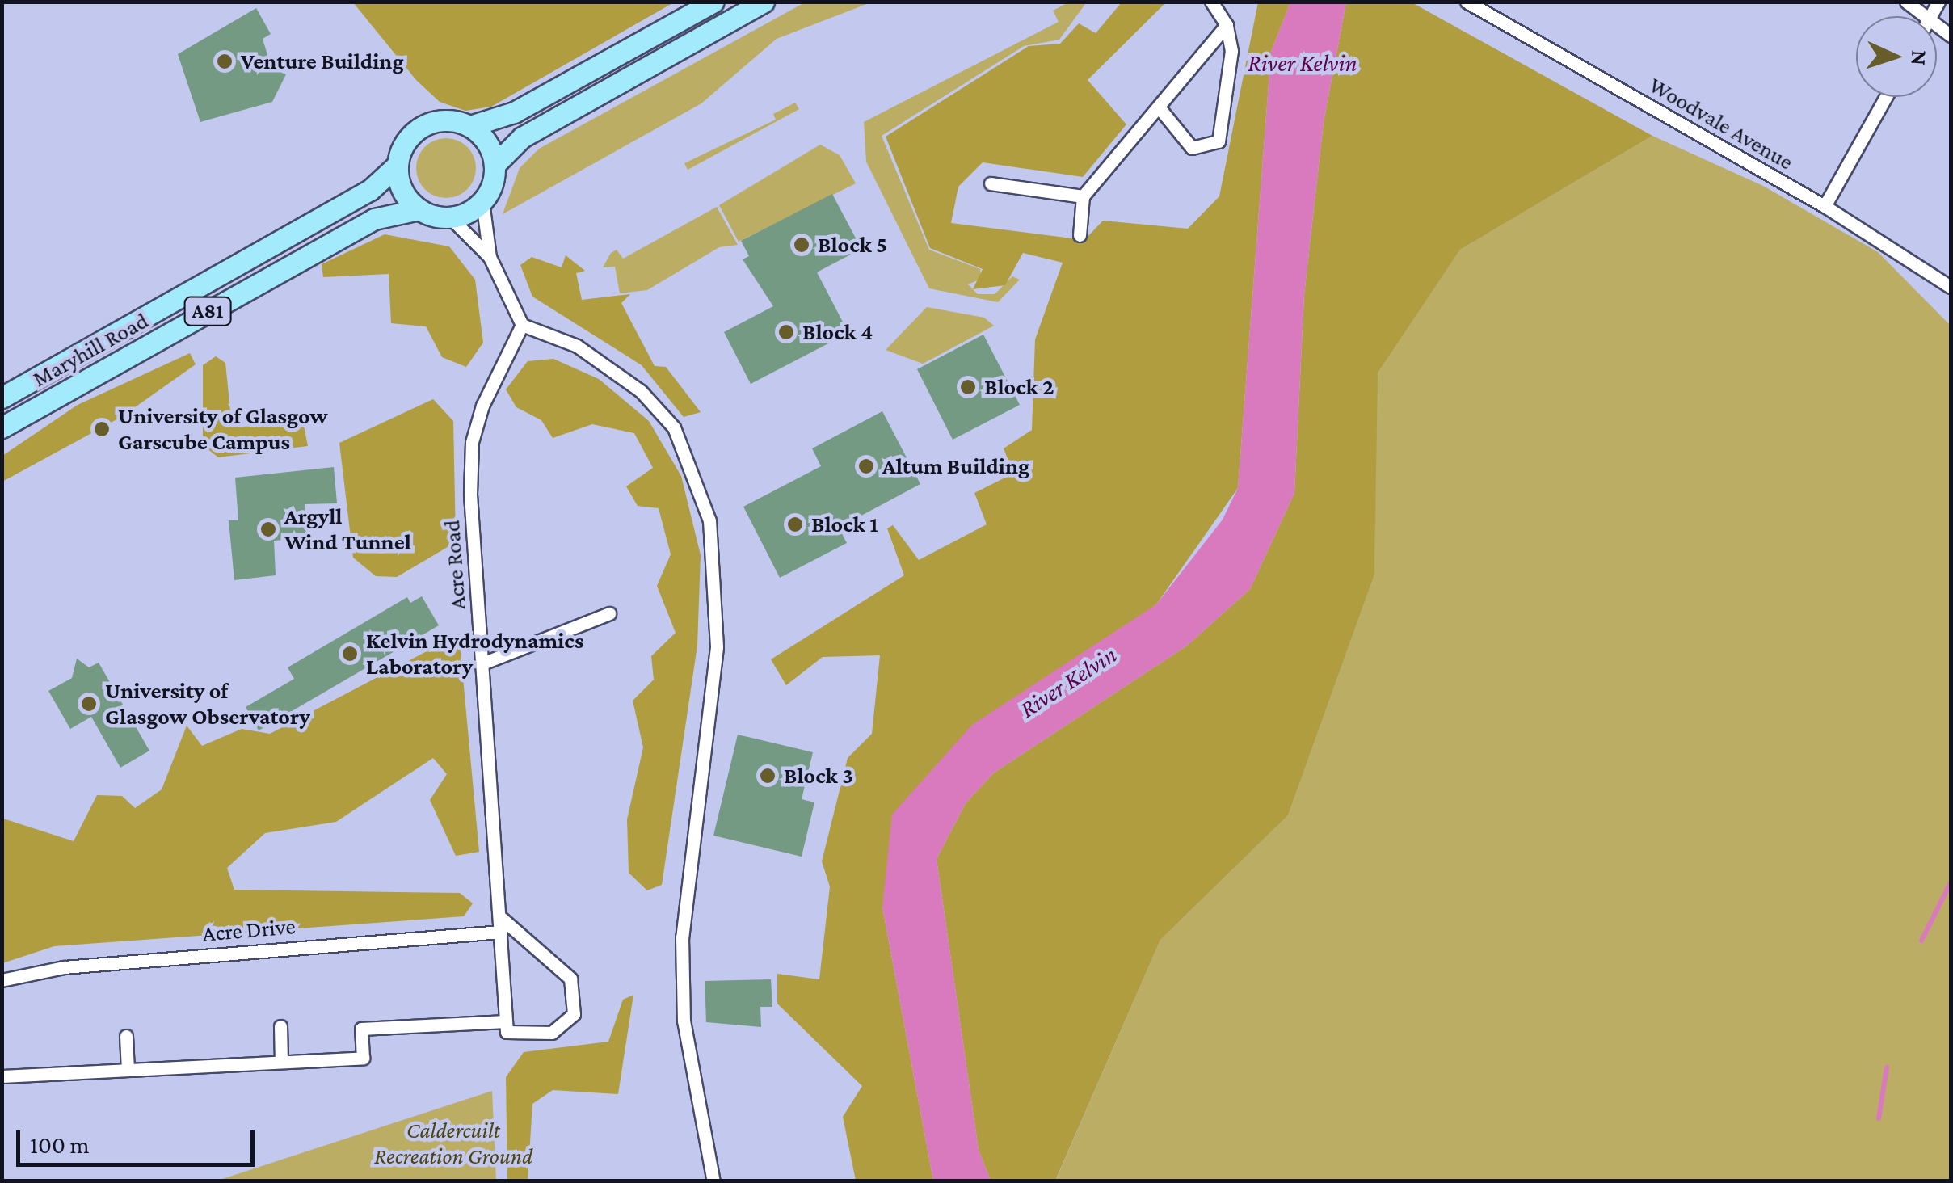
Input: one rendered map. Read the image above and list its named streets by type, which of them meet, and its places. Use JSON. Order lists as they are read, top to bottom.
{
  "streets": {
    "main road": ["A81", "Maryhill Road"],
    "street": ["Woodvale Avenue", "Acre Road", "Acre Drive"]
  },
  "crossings": [
    ["A81", "Maryhill Road"],
    ["Acre Road", "Acre Drive"]
  ],
  "water": ["River Kelvin"],
  "parks": ["Caldercuilt Recreation Ground"],
  "places": [
    "Venture Building",
    "Block 5",
    "Block 4",
    "Block 2",
    "University of Glasgow Garscube Campus",
    "Altum Building",
    "Block 1",
    "Argyll Wind Tunnel",
    "Kelvin Hydrodynamics Laboratory",
    "University of Glasgow Observatory",
    "Block 3"
  ],
  "scale_bar": "100 m",
  "north": "right"
}
